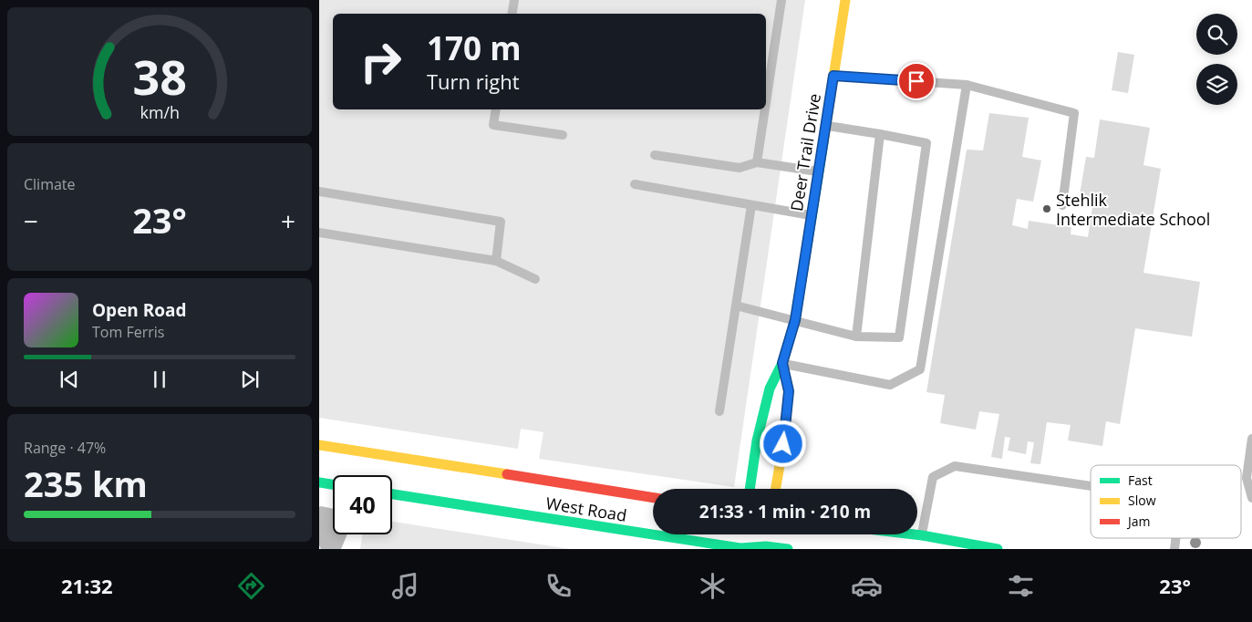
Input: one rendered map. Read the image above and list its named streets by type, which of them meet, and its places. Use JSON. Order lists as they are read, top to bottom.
{
  "streets": {
    "main road": ["Deer Trail Drive", "West Road"]
  },
  "places": ["Stehlik Intermediate School"],
  "legend": ["Fast", "Slow", "Jam"],
  "page": {
    "turn": ["170 m", "Turn right"],
    "tile": [
      "Climate",
      ["Range · 47%", "235 km"]
    ],
    "heat": ["−", "23°", "+"],
    "song": ["Open Road", "Tom Ferris"],
    "limit": "40",
    "trip": "21:33 · 1 min · 210 m",
    "tabs": ["21:32", "23°"],
    "gauge": ["38", "km/h"]
  }
}
